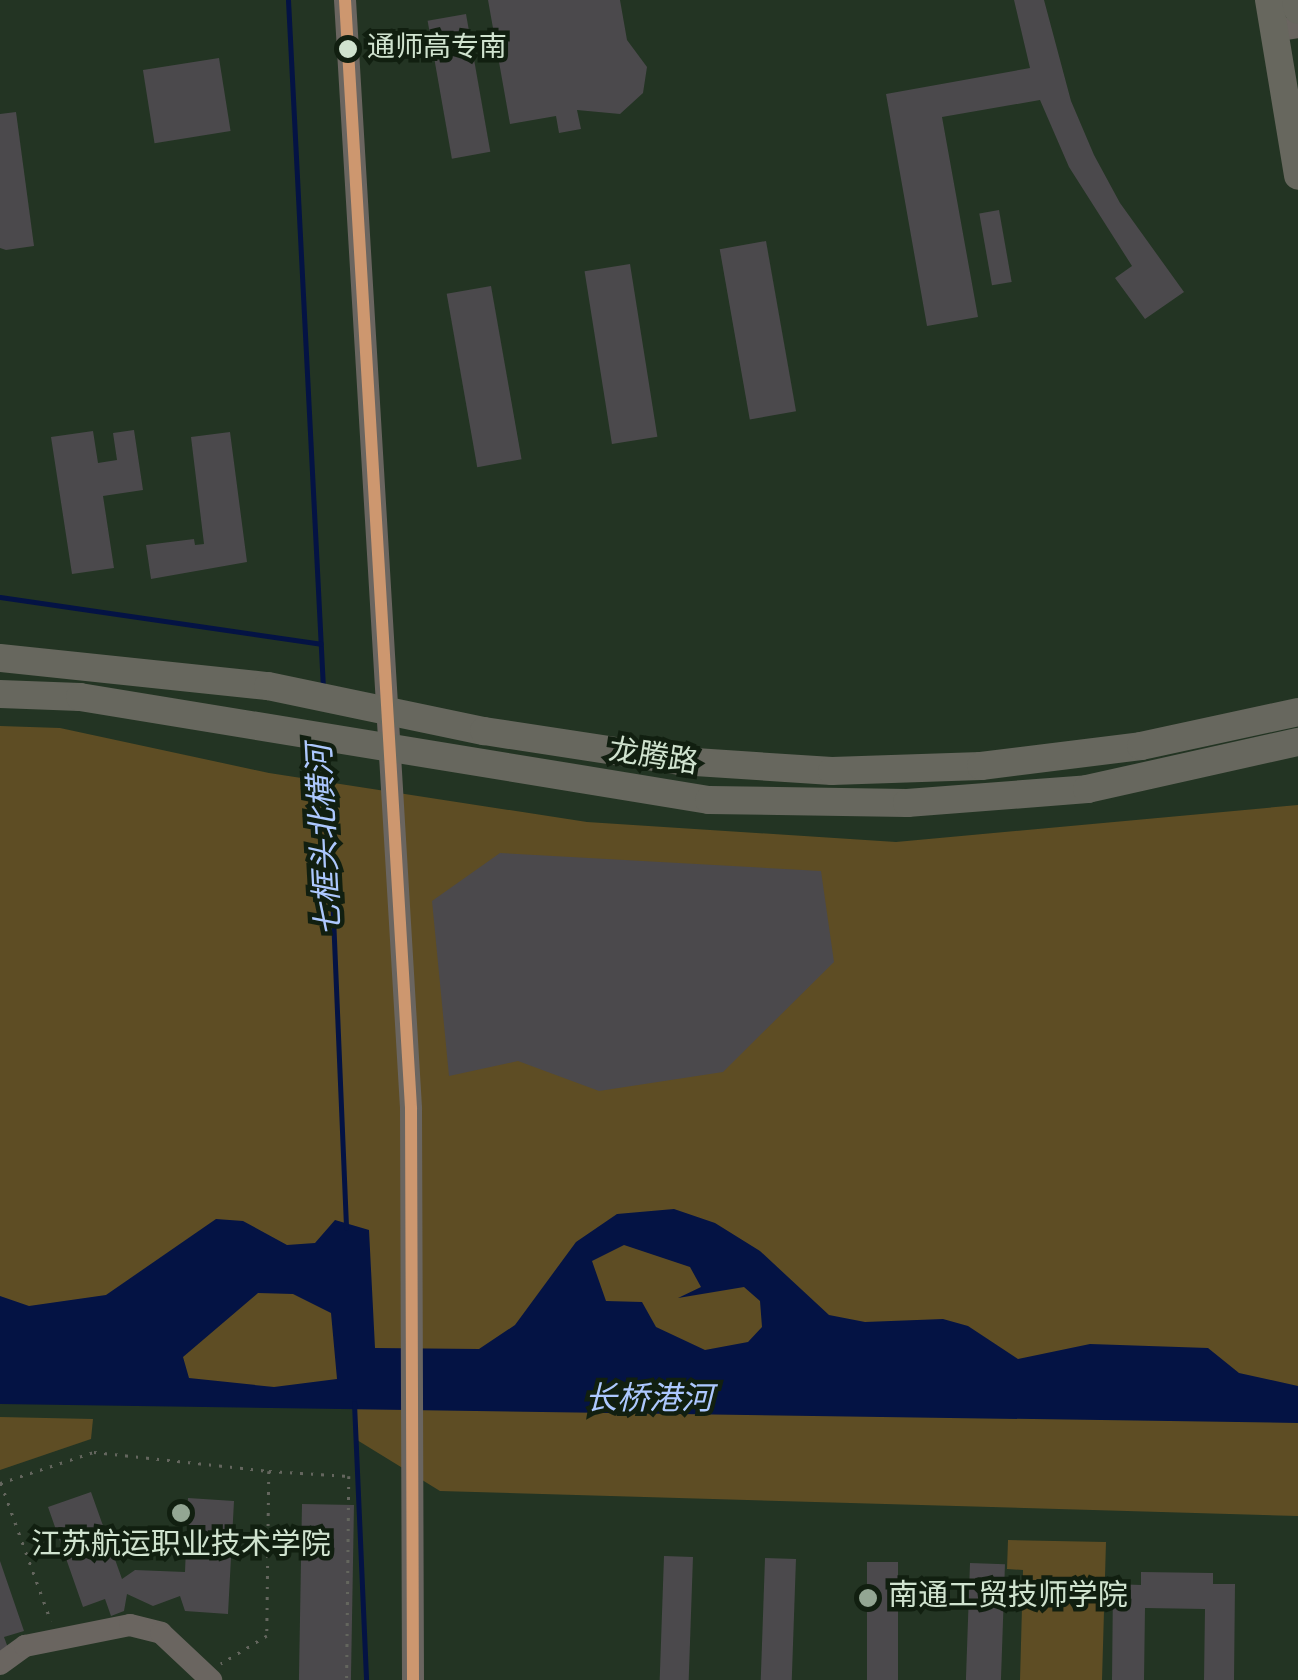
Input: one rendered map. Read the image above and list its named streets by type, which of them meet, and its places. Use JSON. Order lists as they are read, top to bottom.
{
  "streets": {
    "main road": ["龙腾路"]
  },
  "water": ["七框头北横河", "长桥港河"],
  "places": ["通师高专南", "江苏航运职业技术学院", "南通工贸技师学院"]
}
